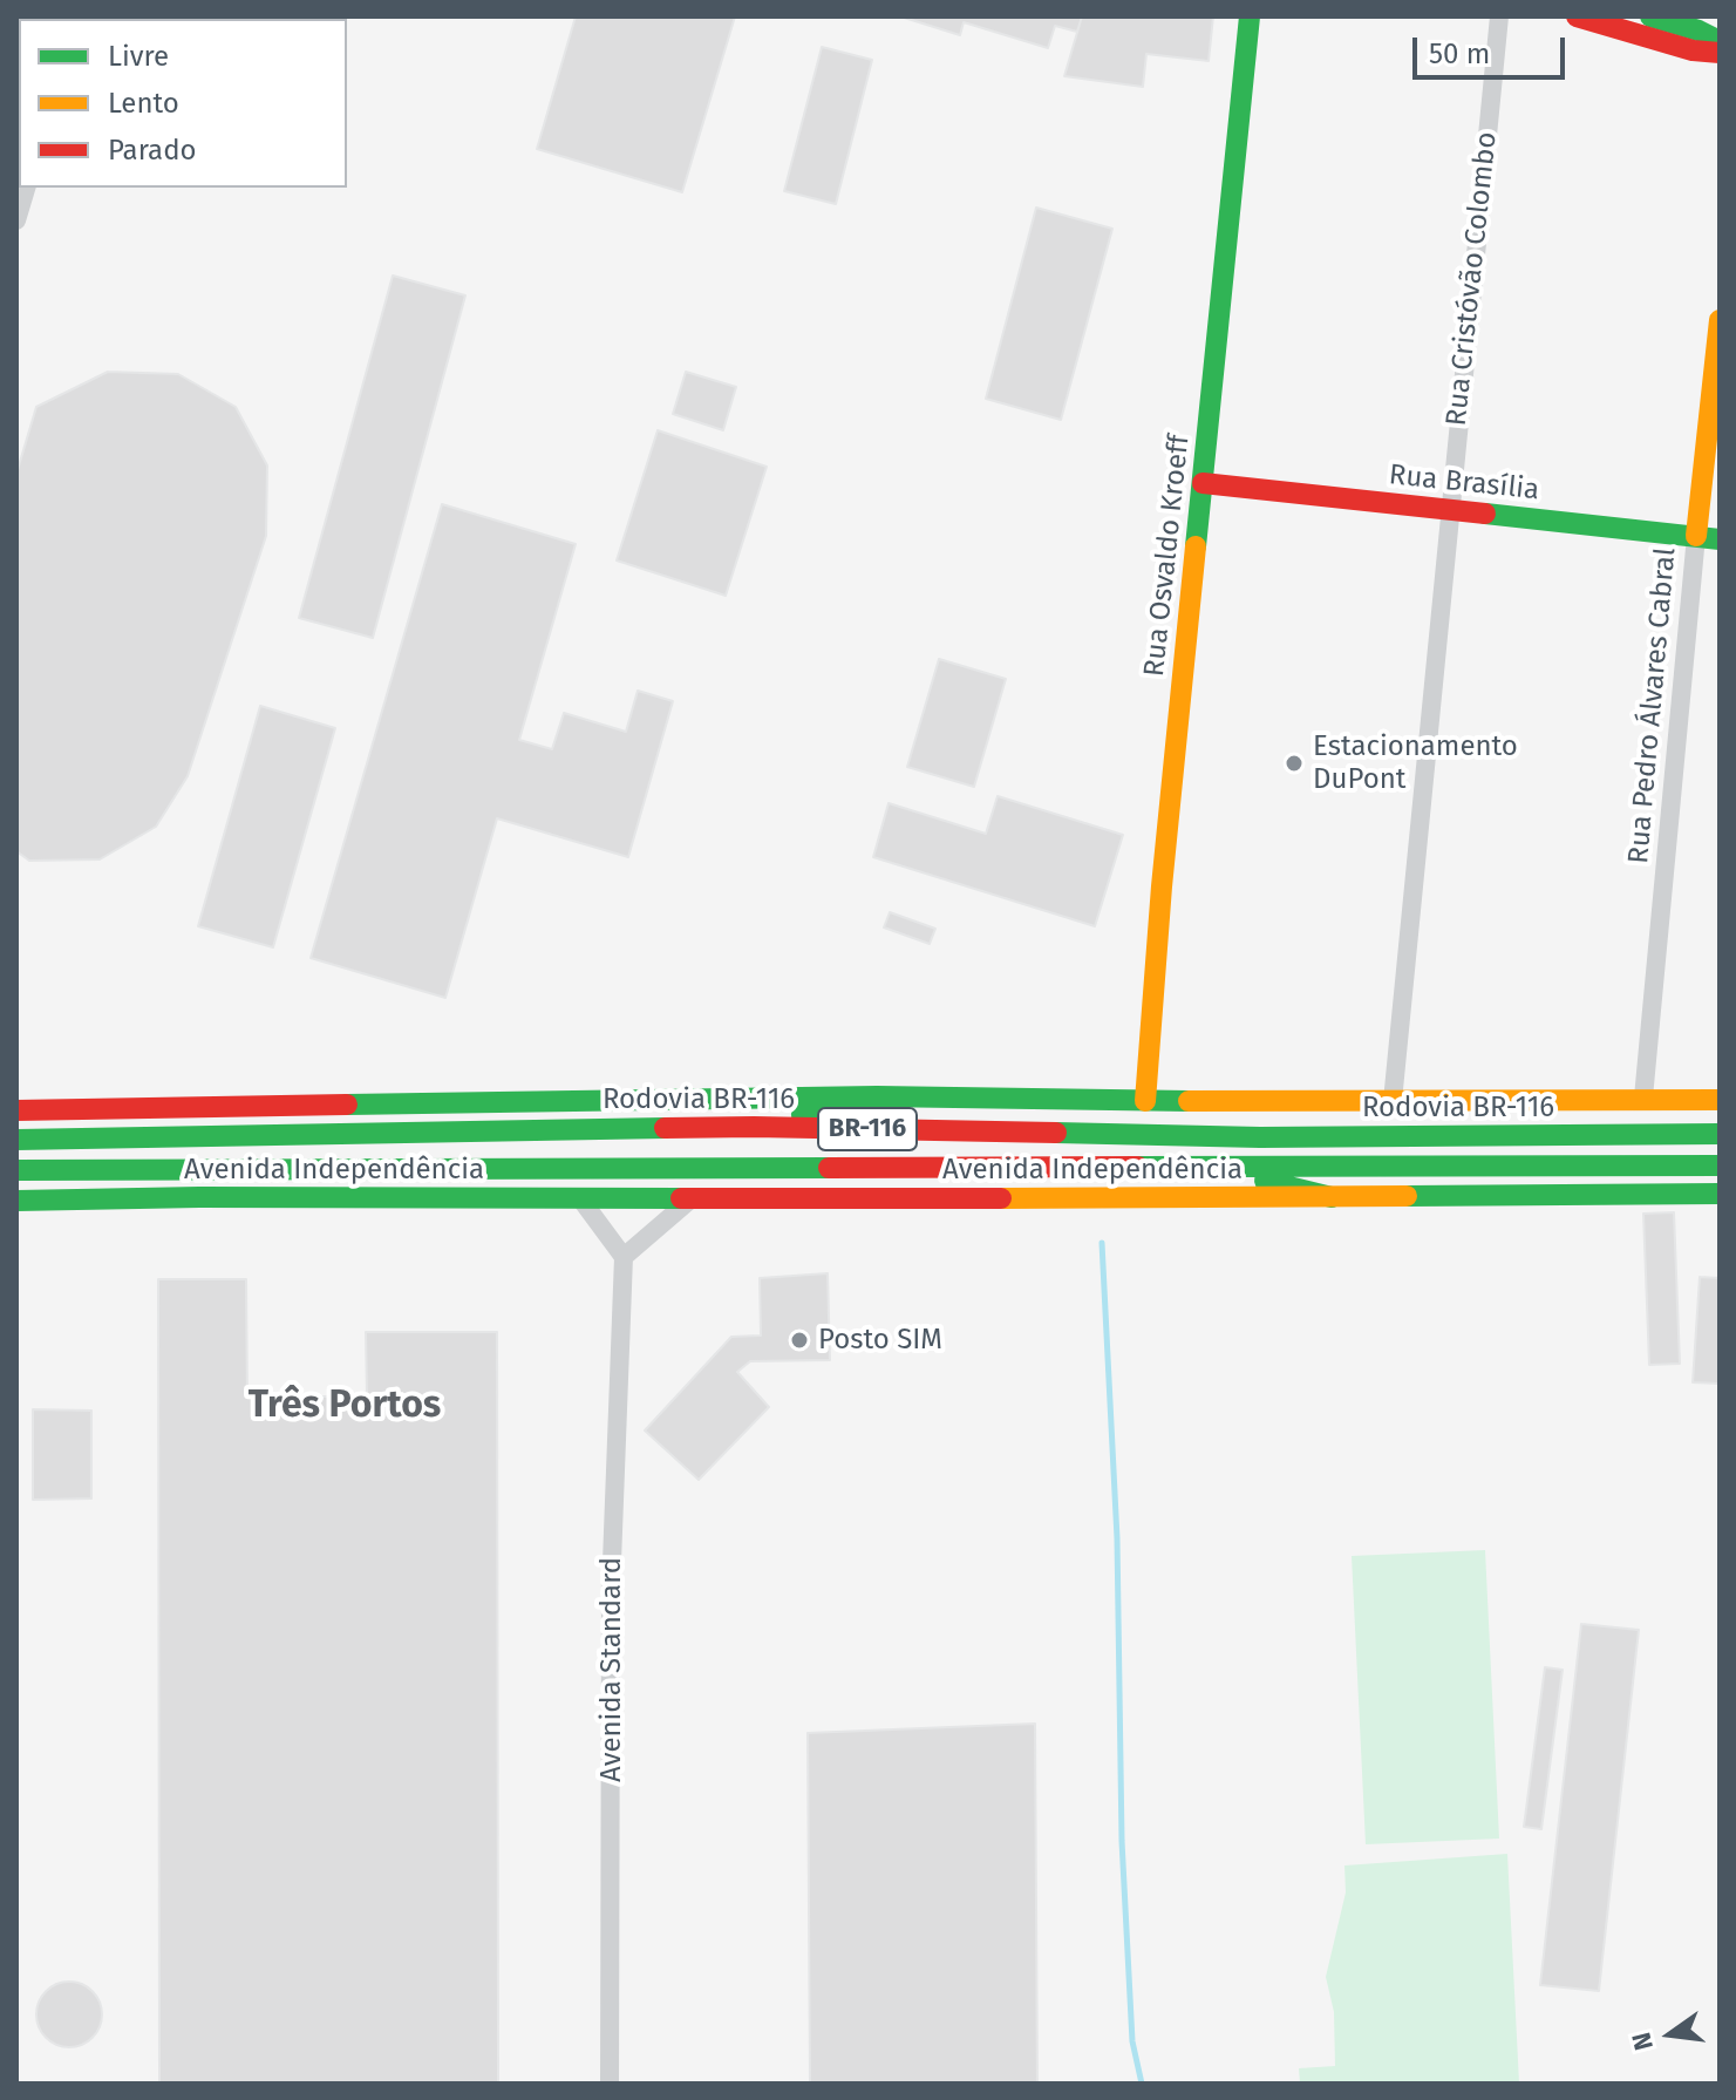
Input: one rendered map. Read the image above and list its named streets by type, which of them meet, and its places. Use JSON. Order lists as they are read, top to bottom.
{
  "streets": {
    "main road": [
      "Rua Brasília",
      "Rua Osvaldo Kroeff",
      "Rua Pedro Álvares Cabral",
      "Rodovia BR-116",
      "BR-116",
      "Avenida Independência"
    ],
    "street": ["Rua Cristóvão Colombo", "Avenida Standard"]
  },
  "crossings": [
    ["Rua Cristóvão Colombo", "Rua Brasília"],
    ["Rua Cristóvão Colombo", "Rodovia BR-116"],
    ["Rua Brasília", "Rua Osvaldo Kroeff"],
    ["Rua Brasília", "Rua Pedro Álvares Cabral"],
    ["Rua Osvaldo Kroeff", "Rodovia BR-116"],
    ["Rua Pedro Álvares Cabral", "Rodovia BR-116"]
  ],
  "districts": ["Três Portos"],
  "places": ["Estacionamento DuPont", "Posto SIM"],
  "legend": ["Livre", "Lento", "Parado"],
  "scale_bar": "50 m",
  "north": "left"
}
